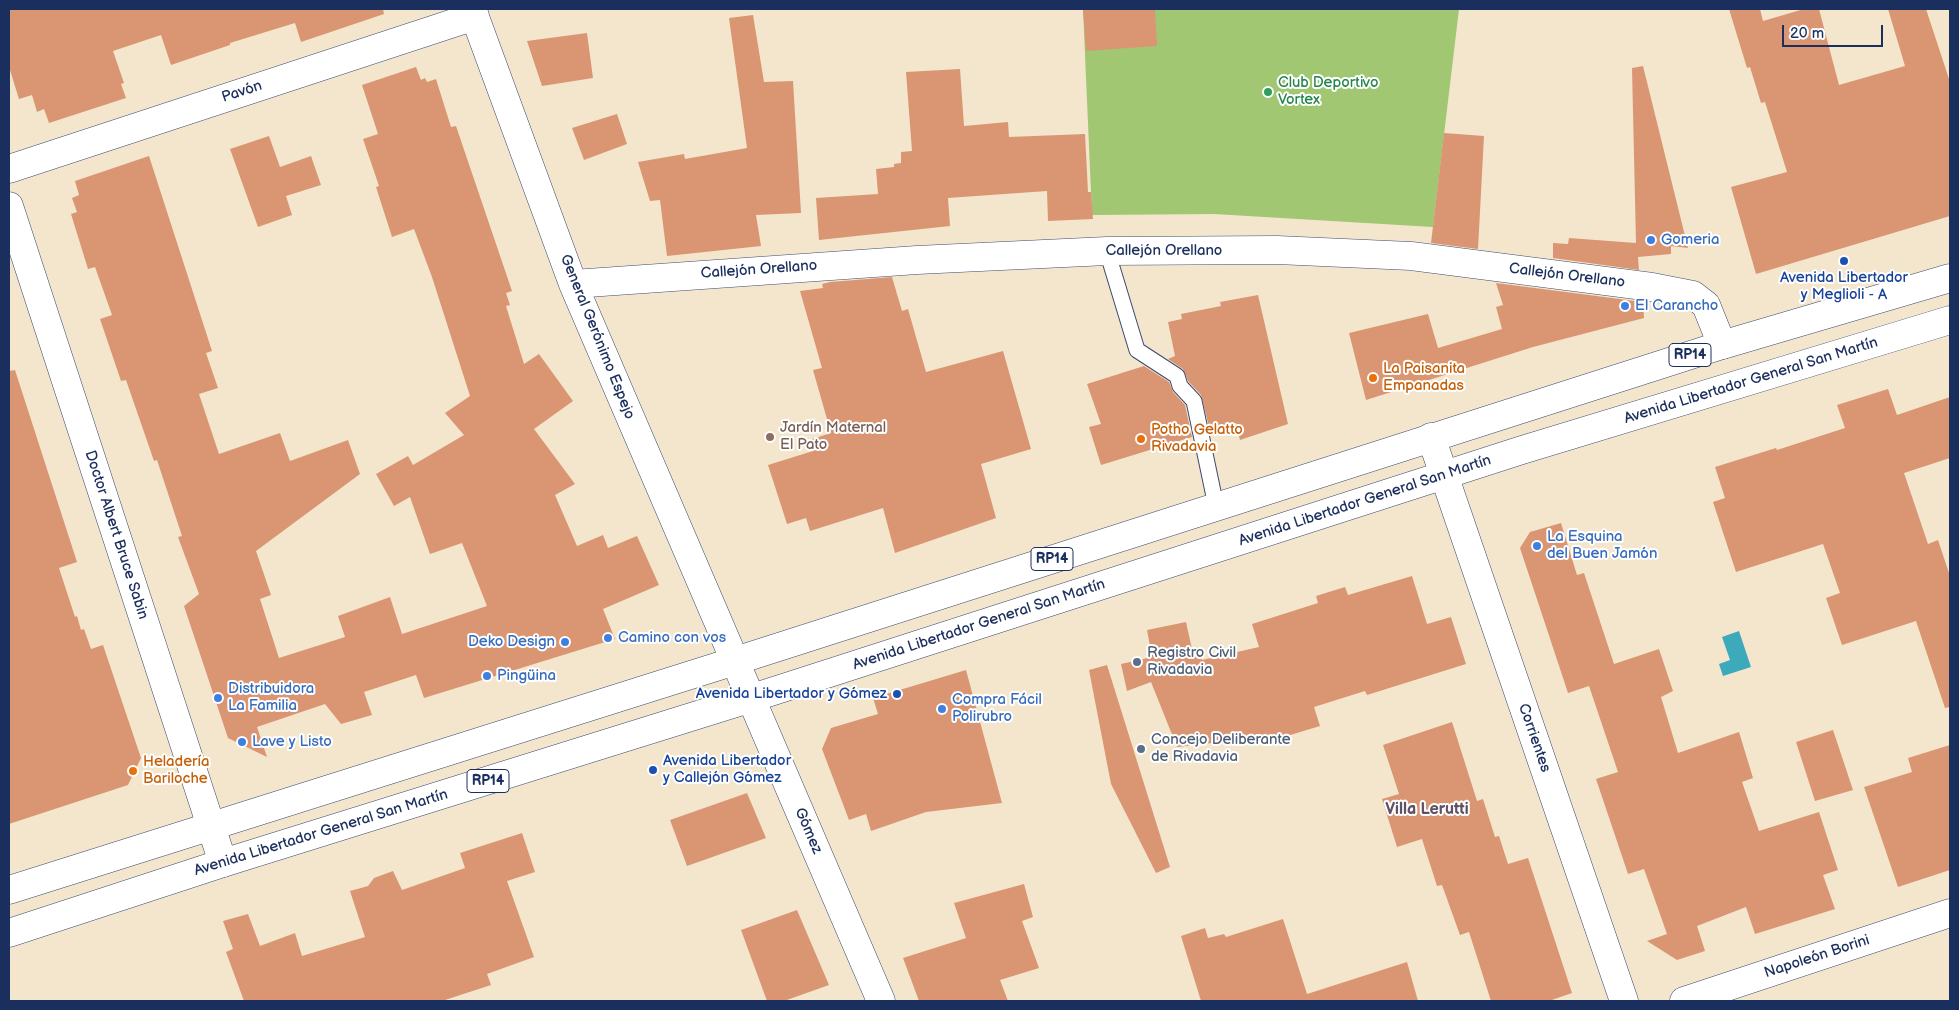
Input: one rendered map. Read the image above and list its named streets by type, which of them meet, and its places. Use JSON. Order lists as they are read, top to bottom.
{
  "streets": {
    "street": [
      "Pavón",
      "Callejón Orellano",
      "General Gerónimo Espejo",
      "RP14",
      "Avenida Libertador General San Martín",
      "Doctor Albert Bruce Sabin",
      "Corrientes",
      "Gómez",
      "Napoleón Borini"
    ]
  },
  "crossings": [
    ["Pavón", "General Gerónimo Espejo"],
    ["Callejón Orellano", "General Gerónimo Espejo"],
    ["Callejón Orellano", "RP14"],
    ["General Gerónimo Espejo", "RP14"],
    ["General Gerónimo Espejo", "Gómez"],
    ["RP14", "Doctor Albert Bruce Sabin"],
    ["RP14", "Corrientes"],
    ["RP14", "Gómez"],
    ["Avenida Libertador General San Martín", "Doctor Albert Bruce Sabin"],
    ["Avenida Libertador General San Martín", "Corrientes"],
    ["Avenida Libertador General San Martín", "Gómez"]
  ],
  "districts": ["Villa Lerutti"],
  "places": [
    "Club Deportivo Vortex",
    "Gomeria",
    "Avenida Libertador y Meglioli - A",
    "El Carancho",
    "La Paisanita Empanadas",
    "Jardín Maternal El Pato",
    "Potho Gelatto Rivadavia",
    "La Esquina del Buen Jamón",
    "Camino con vos",
    "Deko Design",
    "Registro Civil Rivadavia",
    "Pingüina",
    "Avenida Libertador y Gómez",
    "Distribuidora La Familia",
    "Compra Fácil Polirubro",
    "Lave y Listo",
    "Concejo Deliberante de Rivadavia",
    "Avenida Libertador y Callejón Gómez",
    "Heladería Bariloche"
  ],
  "scale_bar": "20 m"
}
